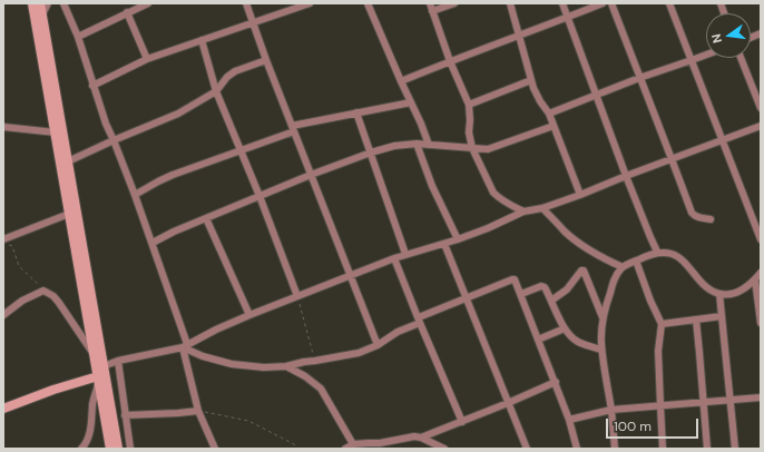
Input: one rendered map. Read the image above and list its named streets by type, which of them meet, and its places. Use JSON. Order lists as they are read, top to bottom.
{
  "scale_bar": "100 m",
  "north": "left"
}
